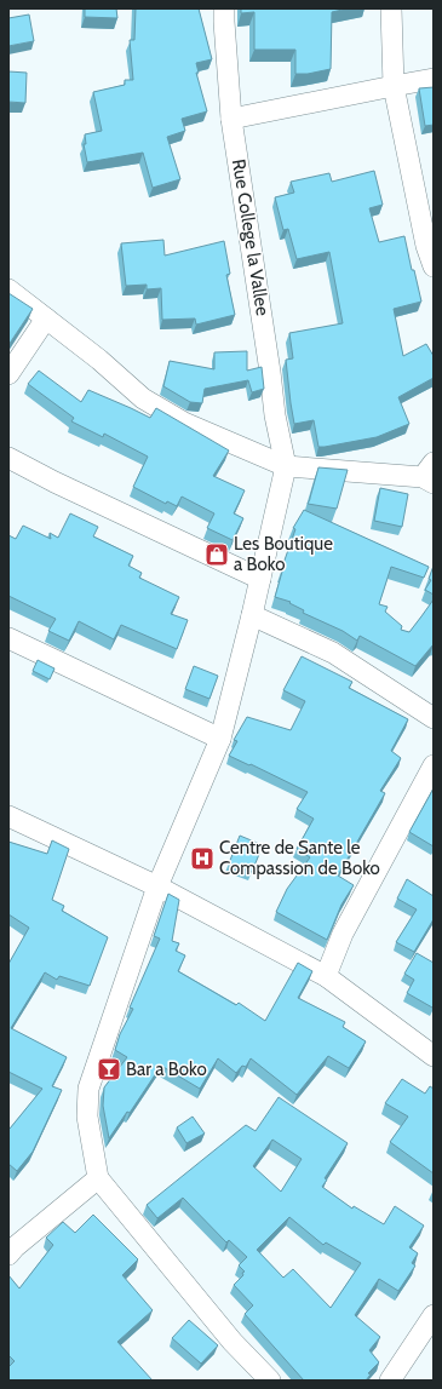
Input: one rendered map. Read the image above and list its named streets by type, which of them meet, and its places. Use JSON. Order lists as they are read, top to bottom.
{
  "streets": {
    "street": ["Rue College la Vallee"]
  },
  "places": {
    "shop": ["Les Boutique a Boko"],
    "hospital": ["Centre de Sante le Compassion de Boko"],
    "bar": ["Bar a Boko"]
  }
}
